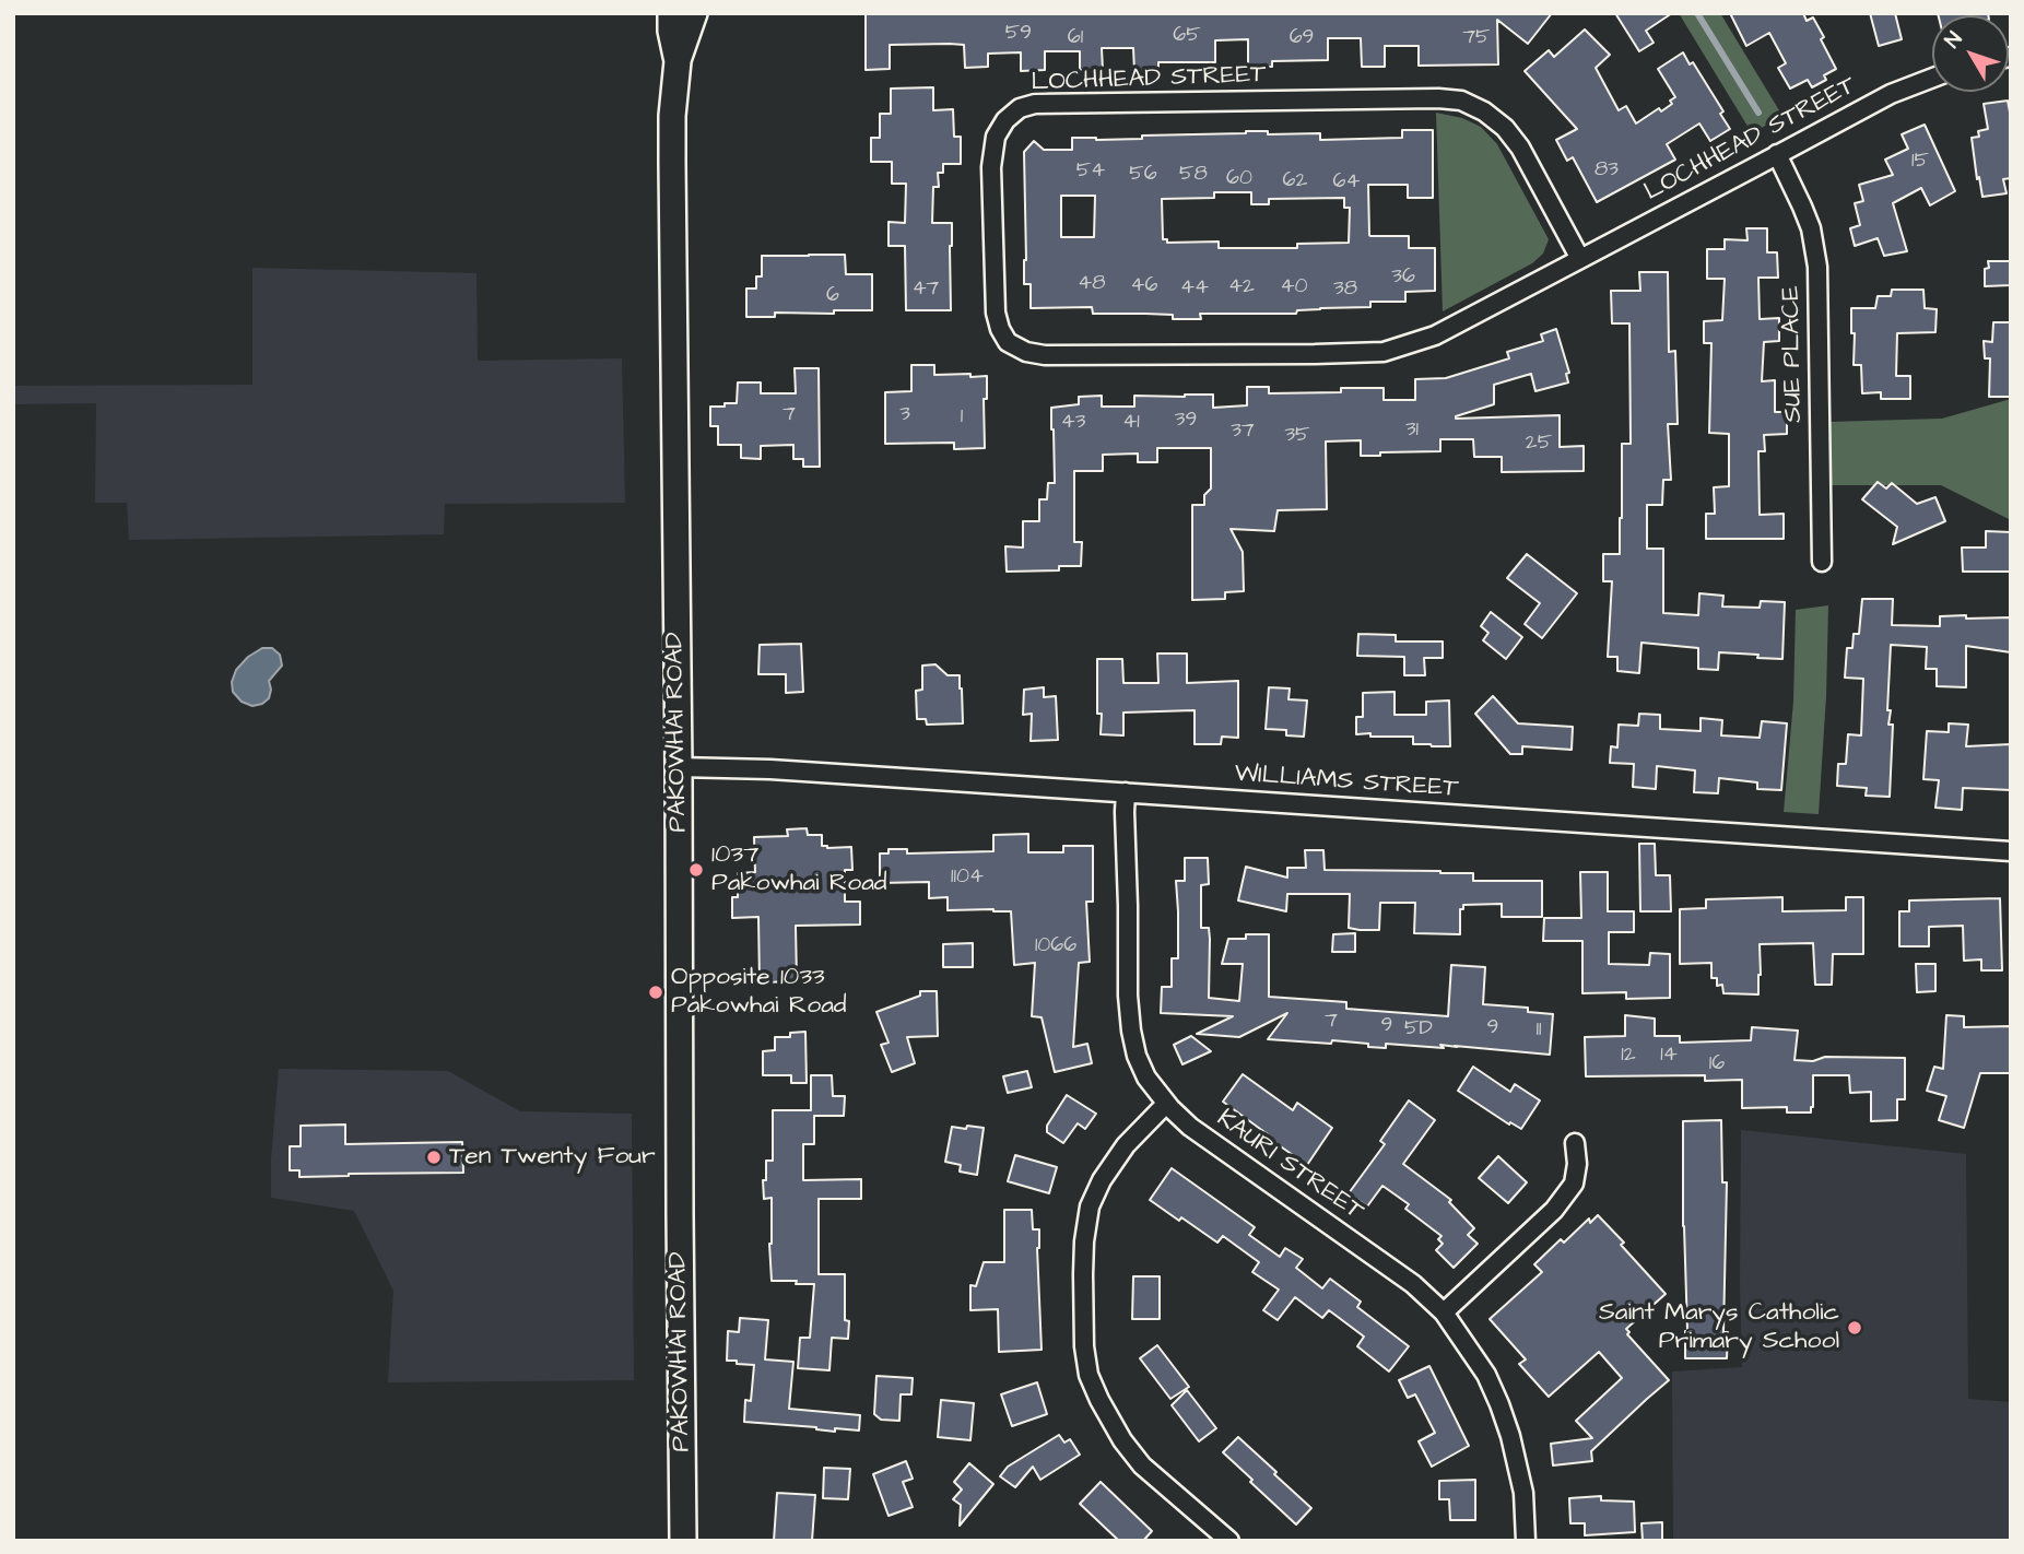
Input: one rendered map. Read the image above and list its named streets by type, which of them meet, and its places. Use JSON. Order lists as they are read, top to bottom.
{
  "streets": {
    "main road": ["PAKOWHAI ROAD"],
    "street": [
      "LOCHHEAD STREET",
      "SUE PLACE",
      "WILLIAMS STREET",
      "KAURI STREET"
    ]
  },
  "crossings": [
    ["LOCHHEAD STREET", "SUE PLACE"],
    ["PAKOWHAI ROAD", "WILLIAMS STREET"],
    ["WILLIAMS STREET", "KAURI STREET"]
  ],
  "places": [
    "1037 Pakowhai Road",
    "Opposite 1033 Pakowhai Road",
    "Ten Twenty Four",
    "Saint Marys Catholic Primary School"
  ],
  "house_numbers": [
    "59",
    "65",
    "61",
    "69",
    "75",
    "15",
    "83",
    "54",
    "56",
    "58",
    "60",
    "62",
    "64",
    "36",
    "48",
    "46",
    "42",
    "40",
    "44",
    "47",
    "38",
    "6",
    "7",
    "3",
    "1",
    "39",
    "43",
    "41",
    "31",
    "37",
    "35",
    "25",
    "1104",
    "1066",
    "7",
    "9",
    "9",
    "5D",
    "11",
    "12",
    "14",
    "16"
  ],
  "north": "top left"
}
